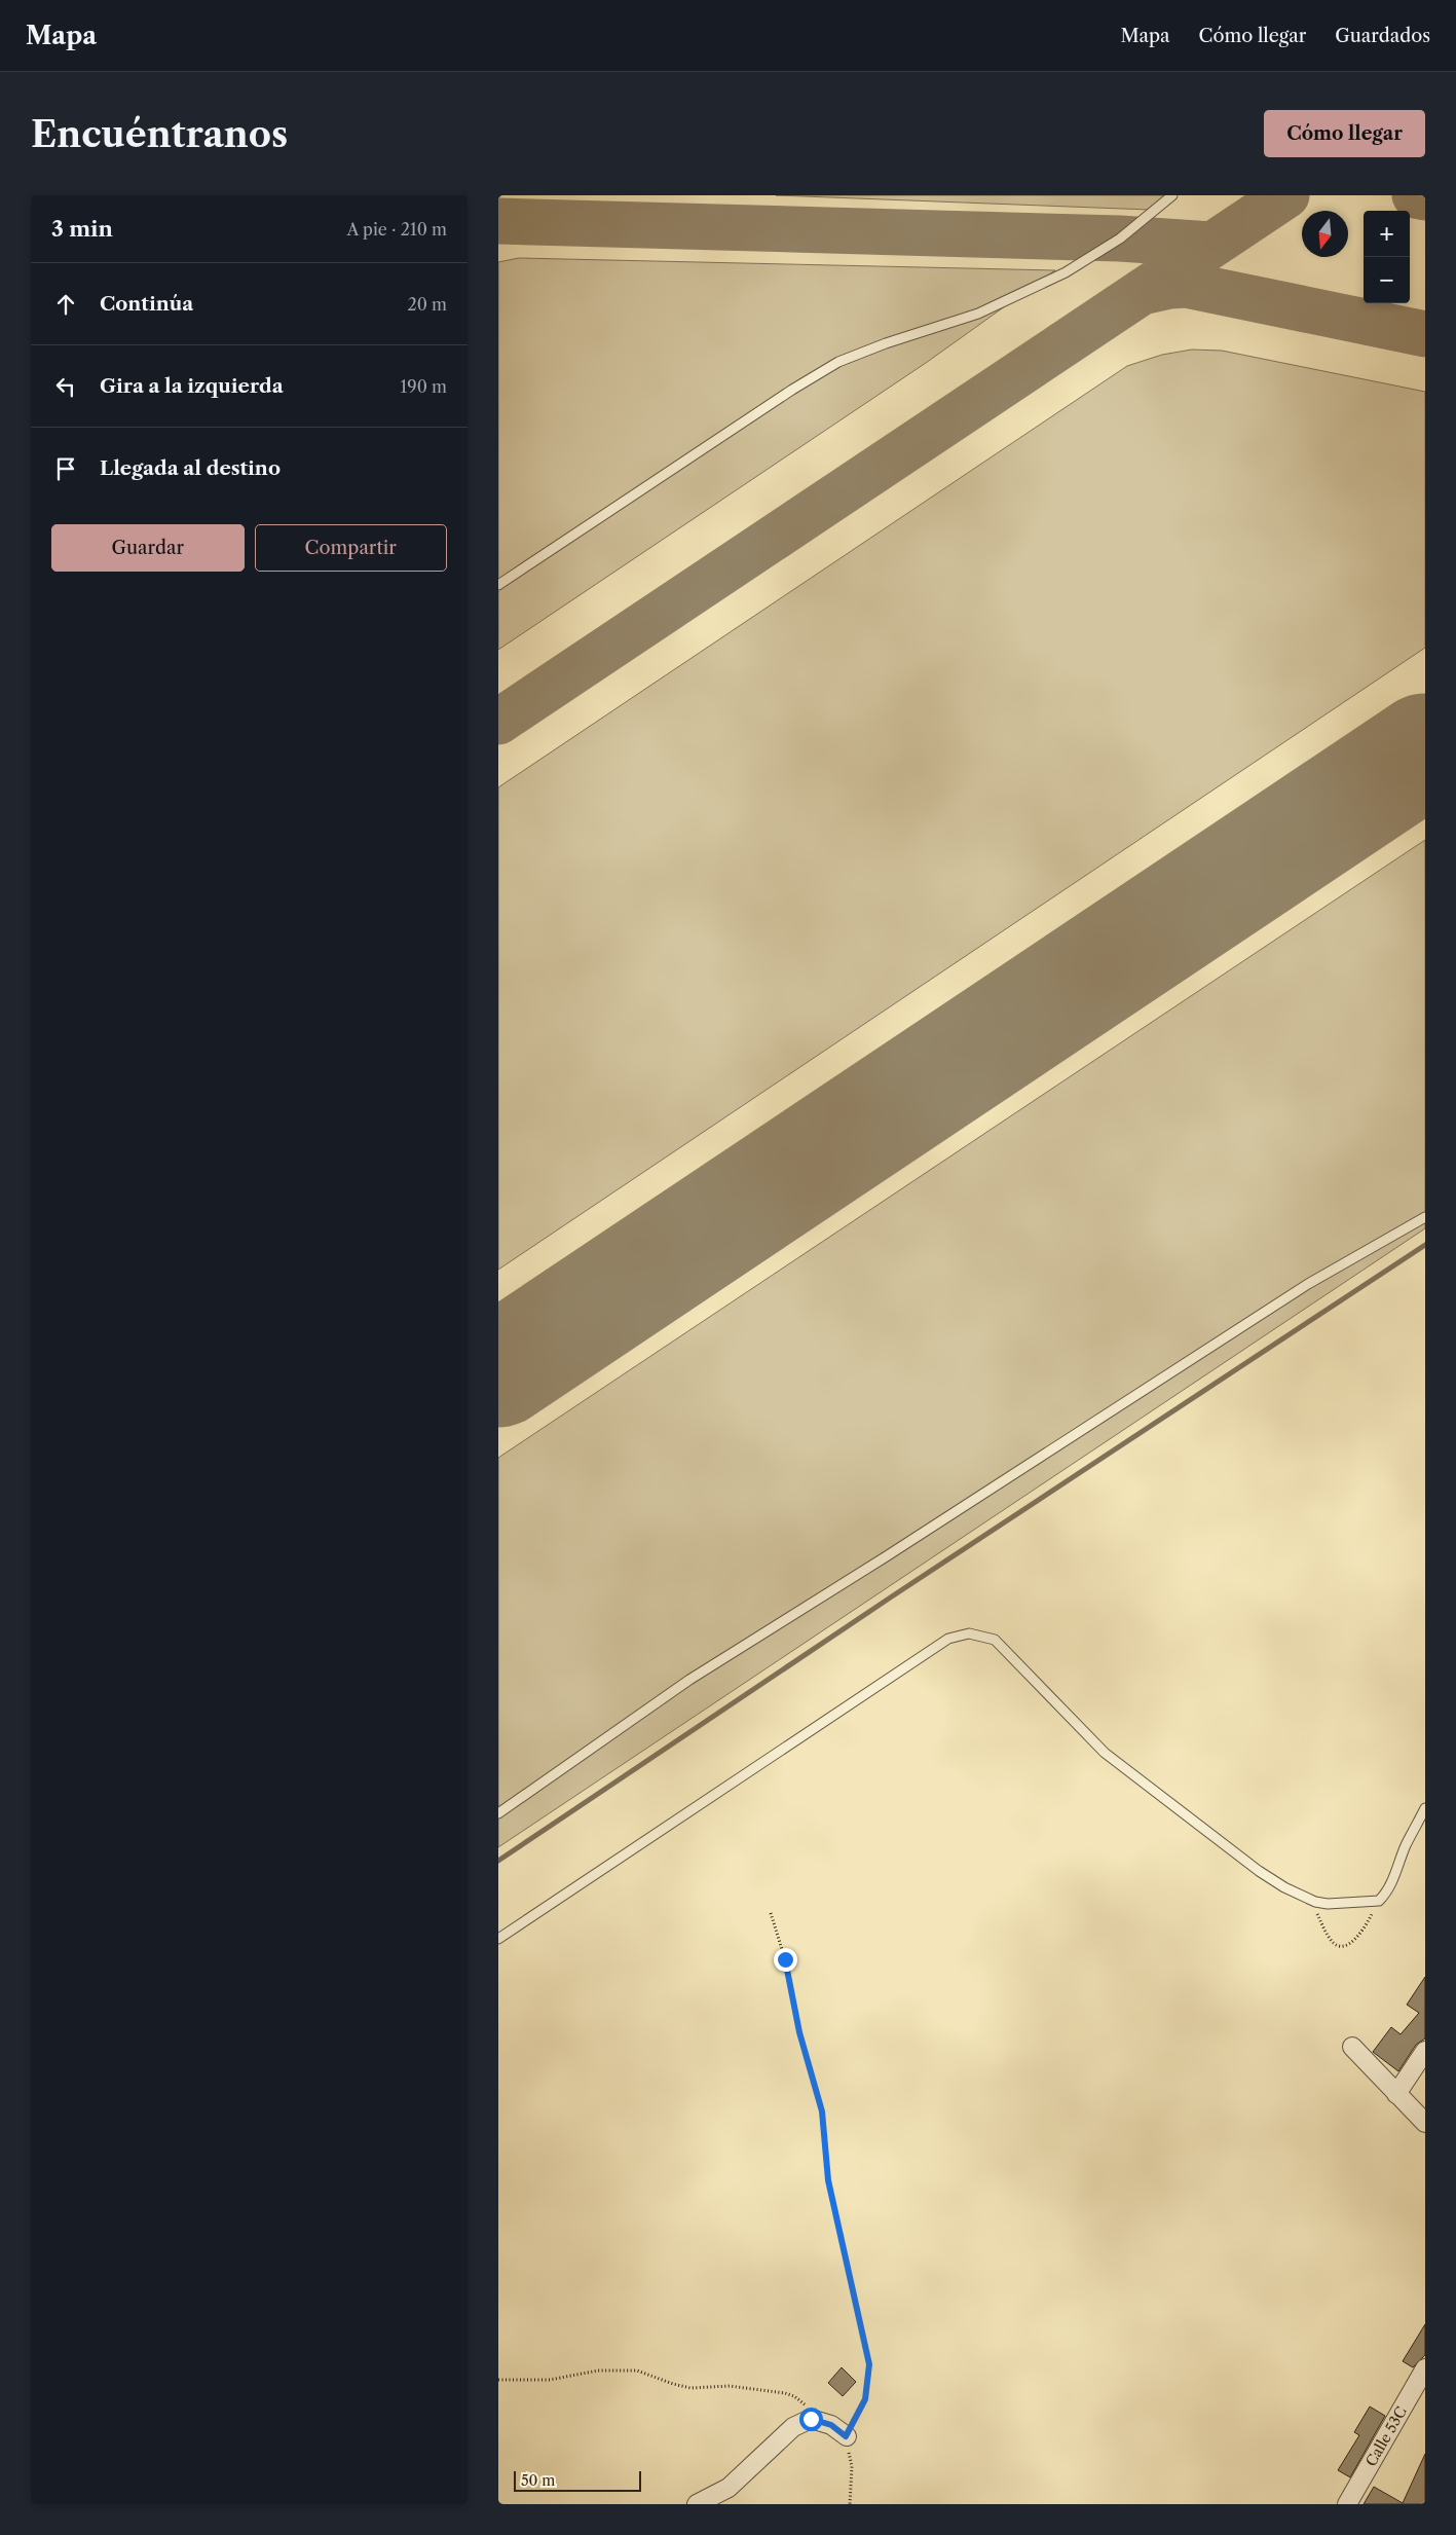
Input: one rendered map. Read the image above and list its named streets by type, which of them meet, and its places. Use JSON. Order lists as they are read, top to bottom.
{
  "streets": {
    "street": ["Calle 53C"]
  },
  "scale_bar": "50 m",
  "north": "bottom",
  "page": {
    "header": "Mapa",
    "nav": ["Mapa", "Cómo llegar", "Guardados"],
    "buttons": [
      "Cómo llegar",
      ["Guardar", "Compartir"]
    ],
    "title": "Encuéntranos",
    "heading": ["3 min", "A pie · 210 m"],
    "map_buttons": ["+", "−"],
    "list": [
      ["Continúa", "20 m"],
      ["Gira a la izquierda", "190 m"],
      "Llegada al destino"
    ],
    "scale": "50 m"
  }
}
